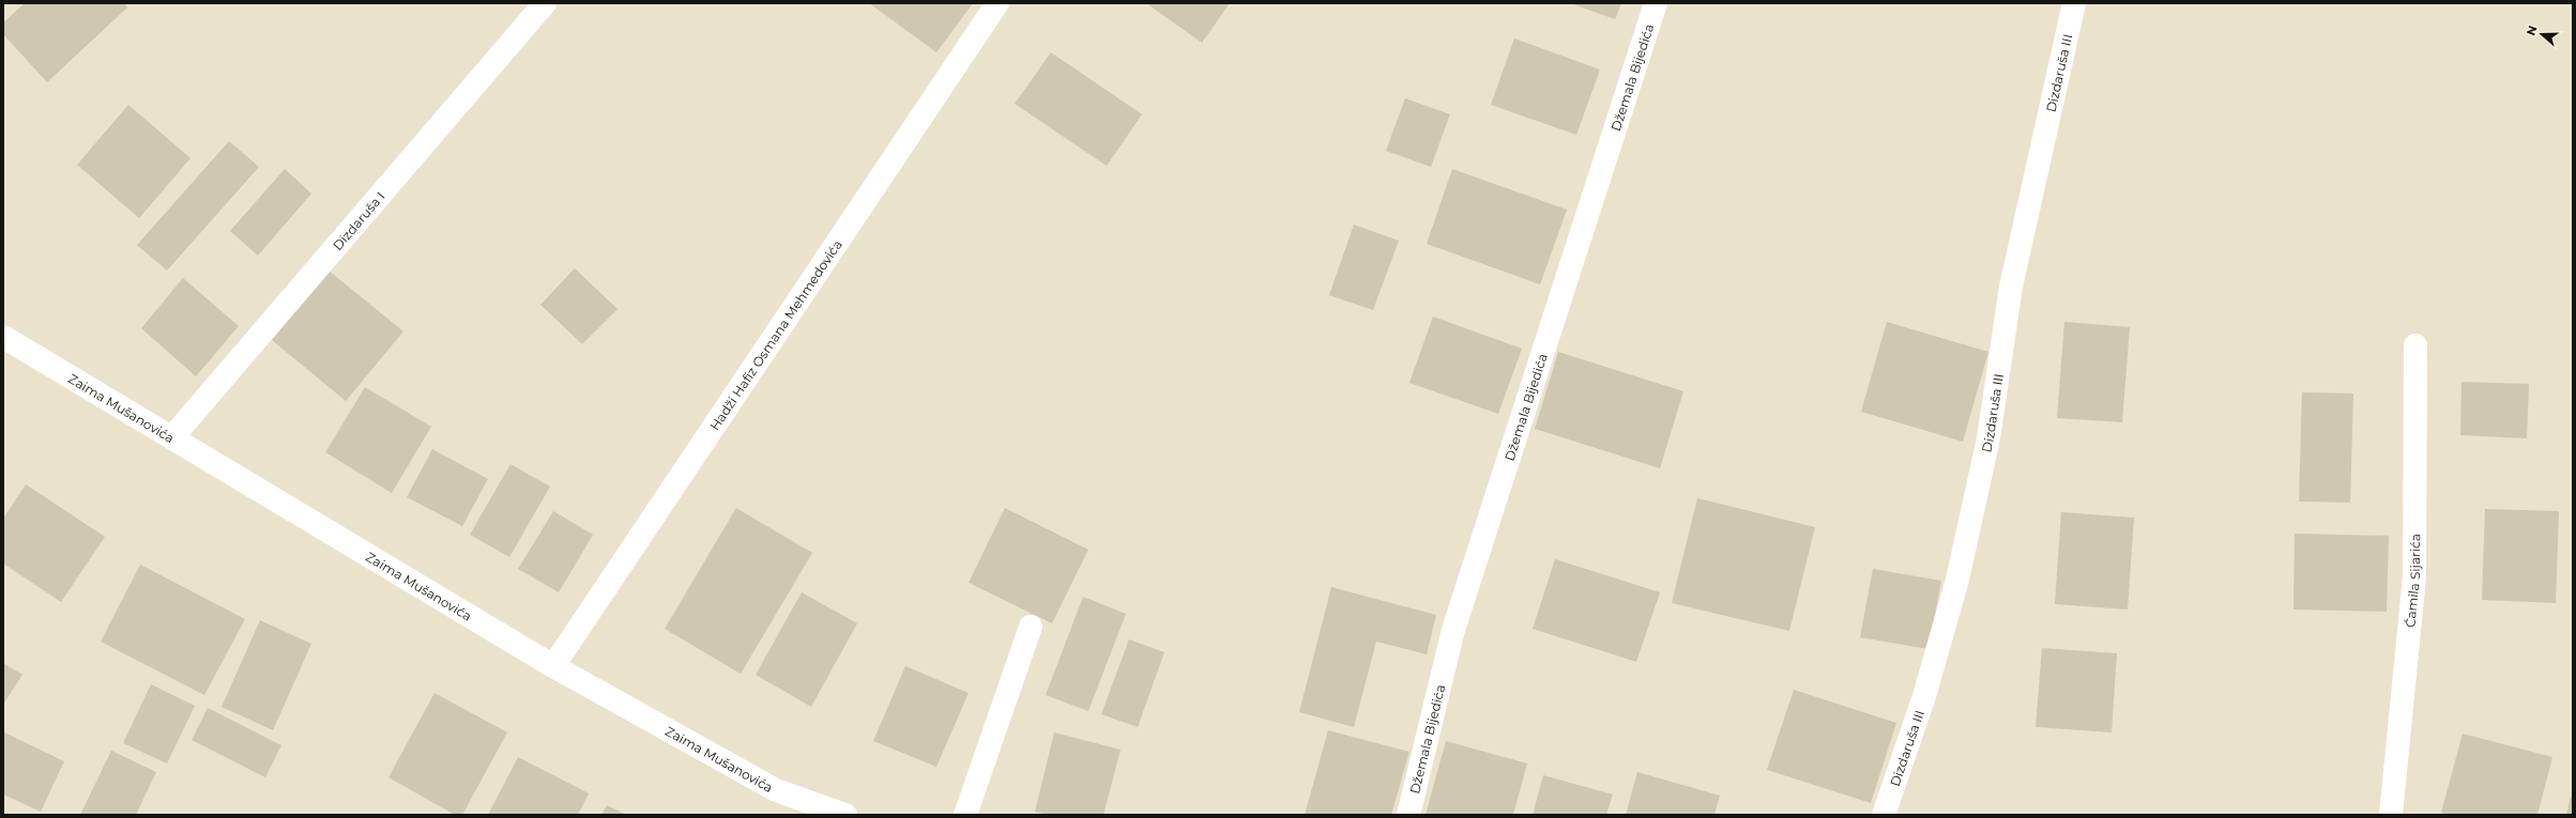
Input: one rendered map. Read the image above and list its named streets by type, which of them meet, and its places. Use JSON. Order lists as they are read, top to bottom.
{
  "streets": {
    "street": [
      "Dizdaruša III",
      "Džemala Bijedića",
      "Dizdaruša I",
      "Hadži Hafiz Osmana Mehmedovića",
      "Zaima Mušanovića",
      "Ćamila Sijarića"
    ]
  },
  "crossings": [
    ["Dizdaruša I", "Zaima Mušanovića"],
    ["Hadži Hafiz Osmana Mehmedovića", "Zaima Mušanovića"]
  ],
  "north": "left"
}
